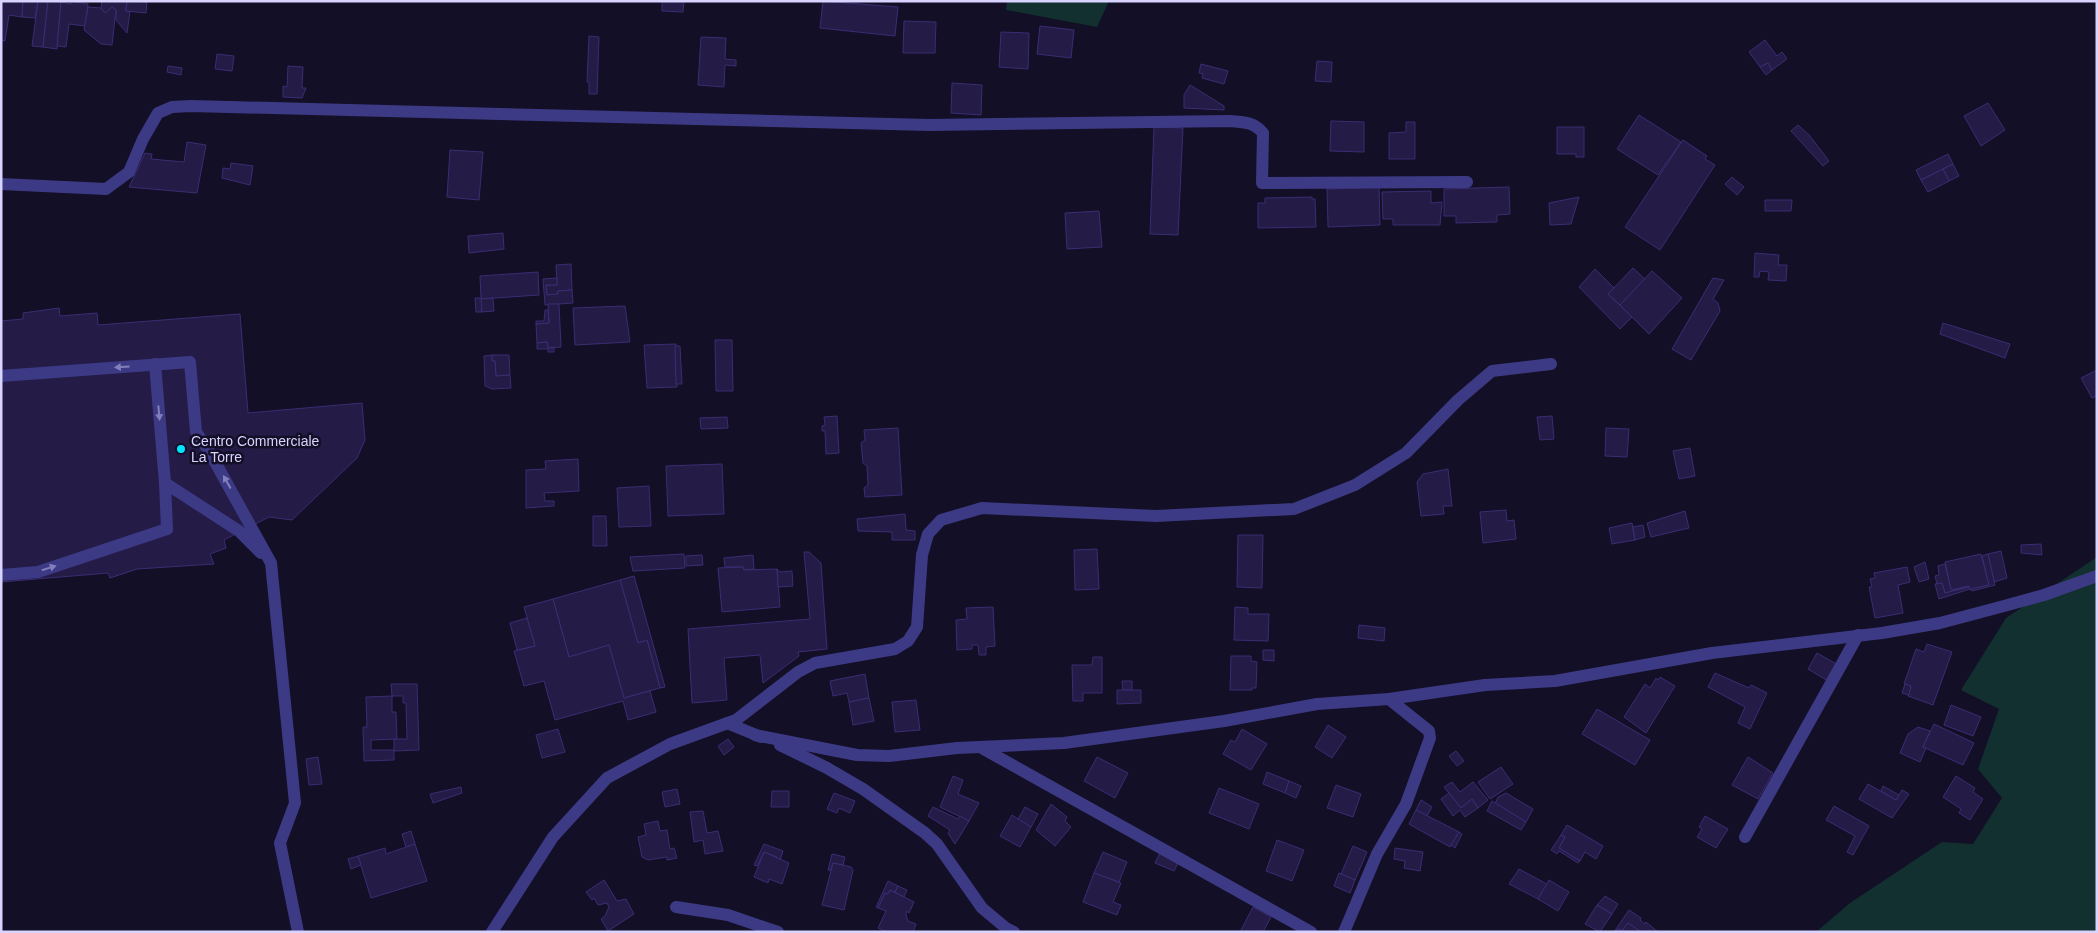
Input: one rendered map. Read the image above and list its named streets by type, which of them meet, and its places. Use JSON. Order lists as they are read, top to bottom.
{
  "places": ["Centro Commerciale La Torre"]
}
